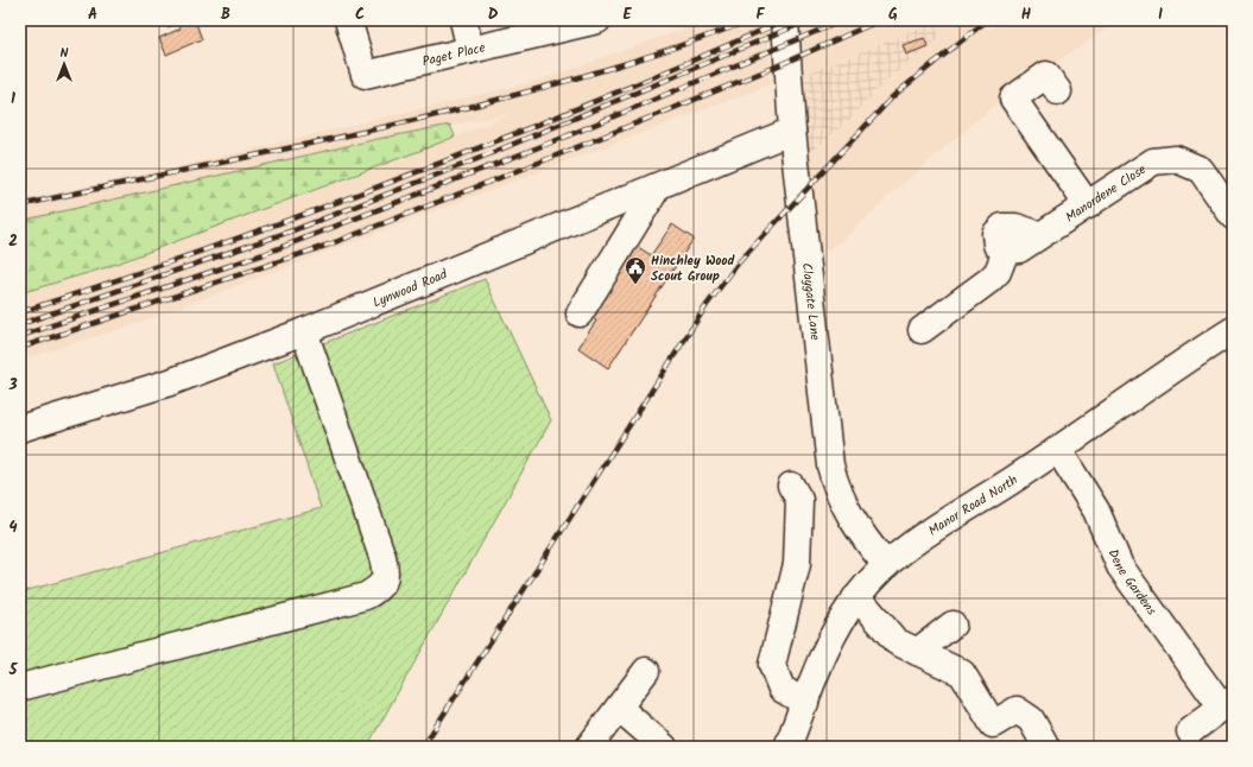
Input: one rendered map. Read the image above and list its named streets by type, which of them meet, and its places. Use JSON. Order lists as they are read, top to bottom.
{
  "streets": {
    "street": [
      "Paget Place",
      "Manordene Close",
      "Lynwood Road",
      "Claygate Lane",
      "Manor Road North",
      "Dene Gardens"
    ]
  },
  "crossings": [
    ["Lynwood Road", "Claygate Lane"],
    ["Claygate Lane", "Manor Road North"],
    ["Manor Road North", "Dene Gardens"]
  ],
  "places": {
    "public building": ["Hinchley Wood Scout Group"]
  },
  "north": "top",
  "grid": {
    "columns": [
      "A",
      "B",
      "C",
      "D",
      "E",
      "F",
      "G",
      "H",
      "I"
    ],
    "rows": [
      "1",
      "2",
      "3",
      "4",
      "5"
    ]
  }
}
